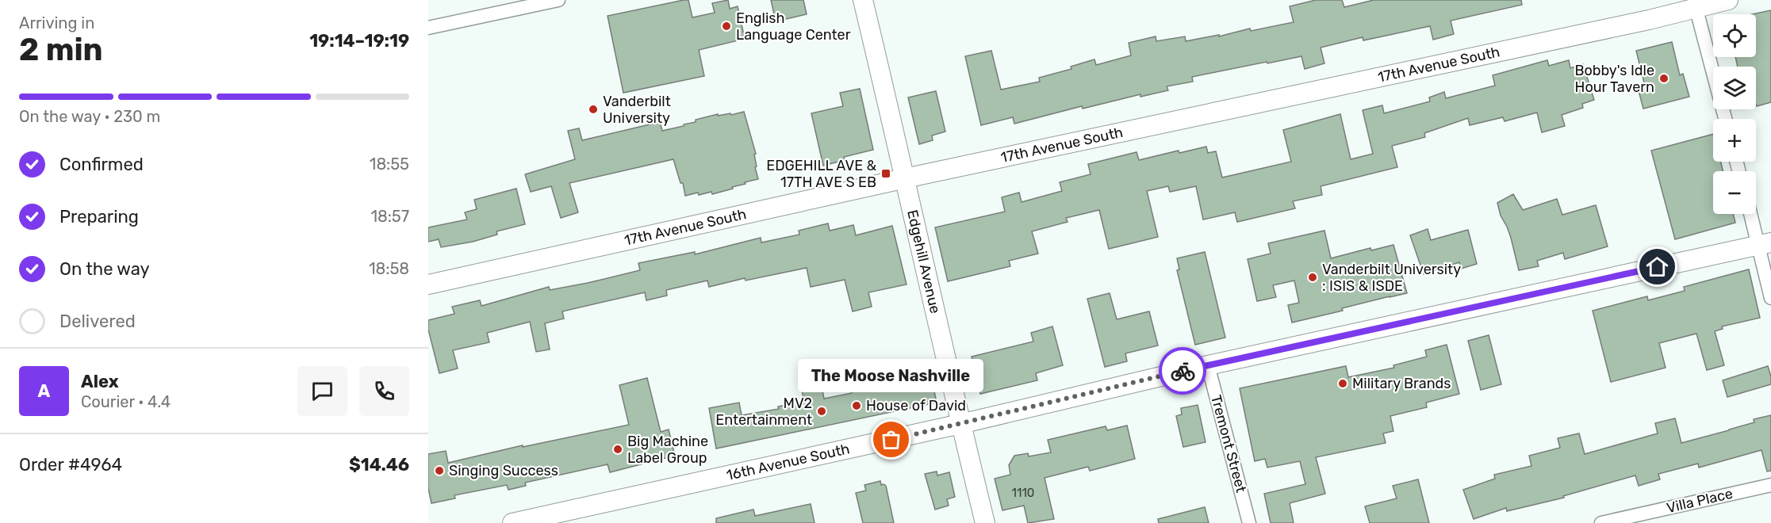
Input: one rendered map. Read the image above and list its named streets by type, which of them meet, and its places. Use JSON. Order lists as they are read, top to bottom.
{
  "streets": {
    "main road": ["17th Avenue South", "Edgehill Avenue", "16th Avenue South"],
    "street": ["Tremont Street", "Villa Place"]
  },
  "crossings": [
    ["17th Avenue South", "Edgehill Avenue"],
    ["Edgehill Avenue", "16th Avenue South"],
    ["Tremont Street", "16th Avenue South"]
  ],
  "places": {
    "other": [
      "English Language Center",
      "Bobby's Idle Hour Tavern",
      "Vanderbilt University",
      "Vanderbilt University : ISIS & ISDE",
      "Military Brands",
      "House of David",
      "MV2 Entertainment",
      "The Moose Nashville",
      "Big Machine Label Group",
      "Singing Success"
    ],
    "transit": ["EDGEHILL AVE & 17TH AVE S EB"]
  },
  "house_numbers": ["1110"],
  "page": {
    "heading": ["2 min", "Arriving in", "19:14–19:19"],
    "panel": [
      "Alex",
      "Courier · 4.4",
      "Order #4964",
      "$14.46"
    ],
    "map_buttons": ["+", "−"],
    "bar": "On the way · 230 m",
    "list": [
      ["Confirmed", "18:55"],
      ["Preparing", "18:57"],
      ["On the way", "18:58"],
      "Delivered"
    ],
    "bubble": "The Moose Nashville",
    "round": "A"
  }
}
